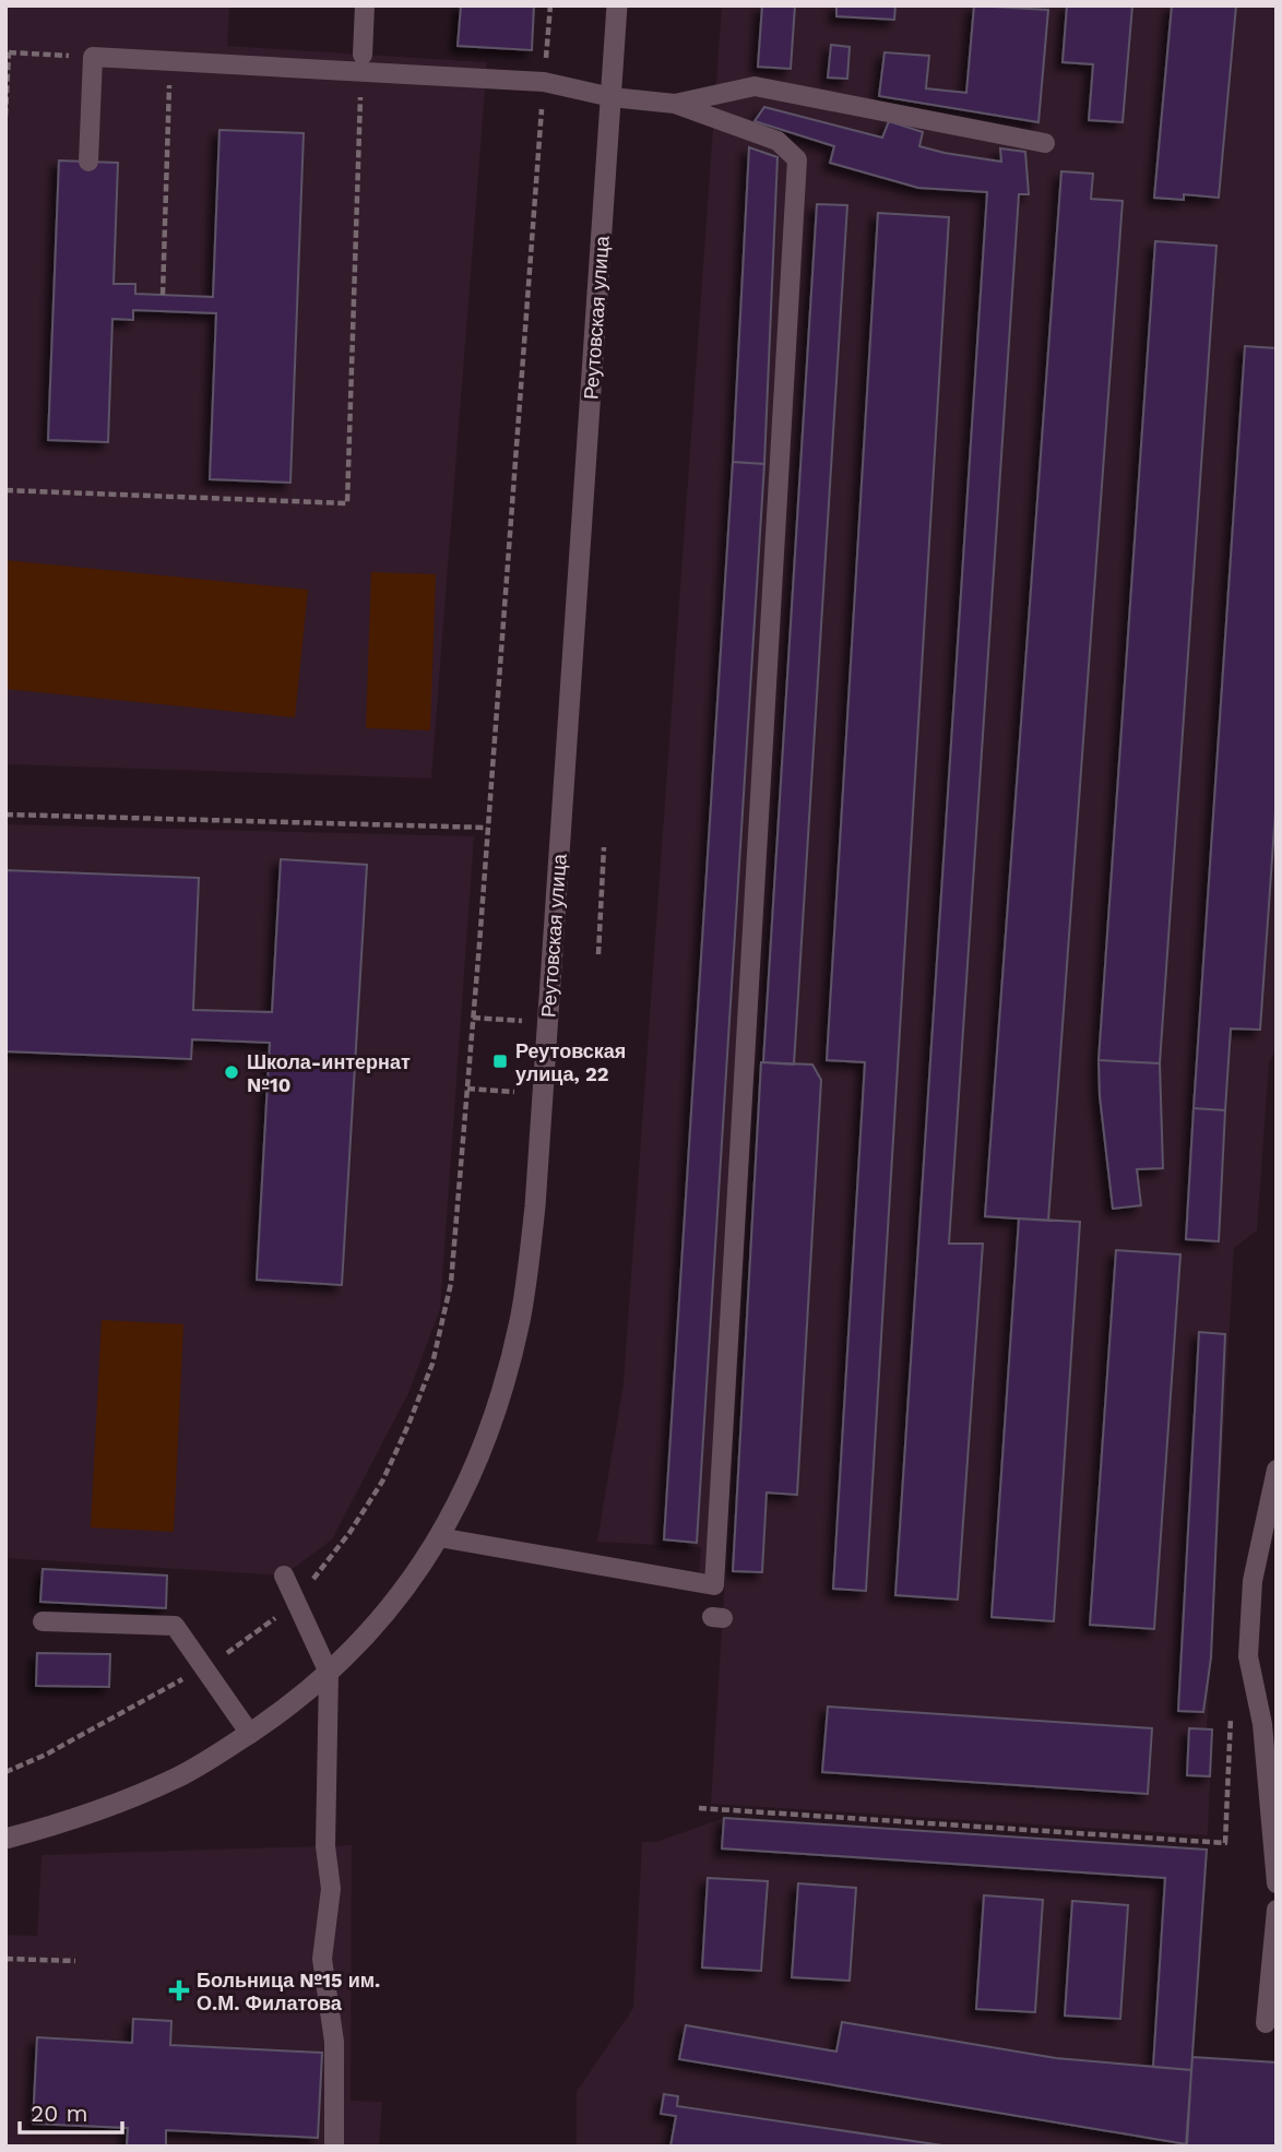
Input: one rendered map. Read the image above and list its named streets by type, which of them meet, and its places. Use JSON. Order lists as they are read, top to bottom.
{
  "streets": {
    "street": ["Реутовская улица"]
  },
  "places": {
    "transit": ["Реутовская улица, 22"],
    "other": ["Школа-интернат №10"],
    "health": ["Больница №15 им. О.М. Филатова"]
  },
  "scale_bar": "20 m"
}
